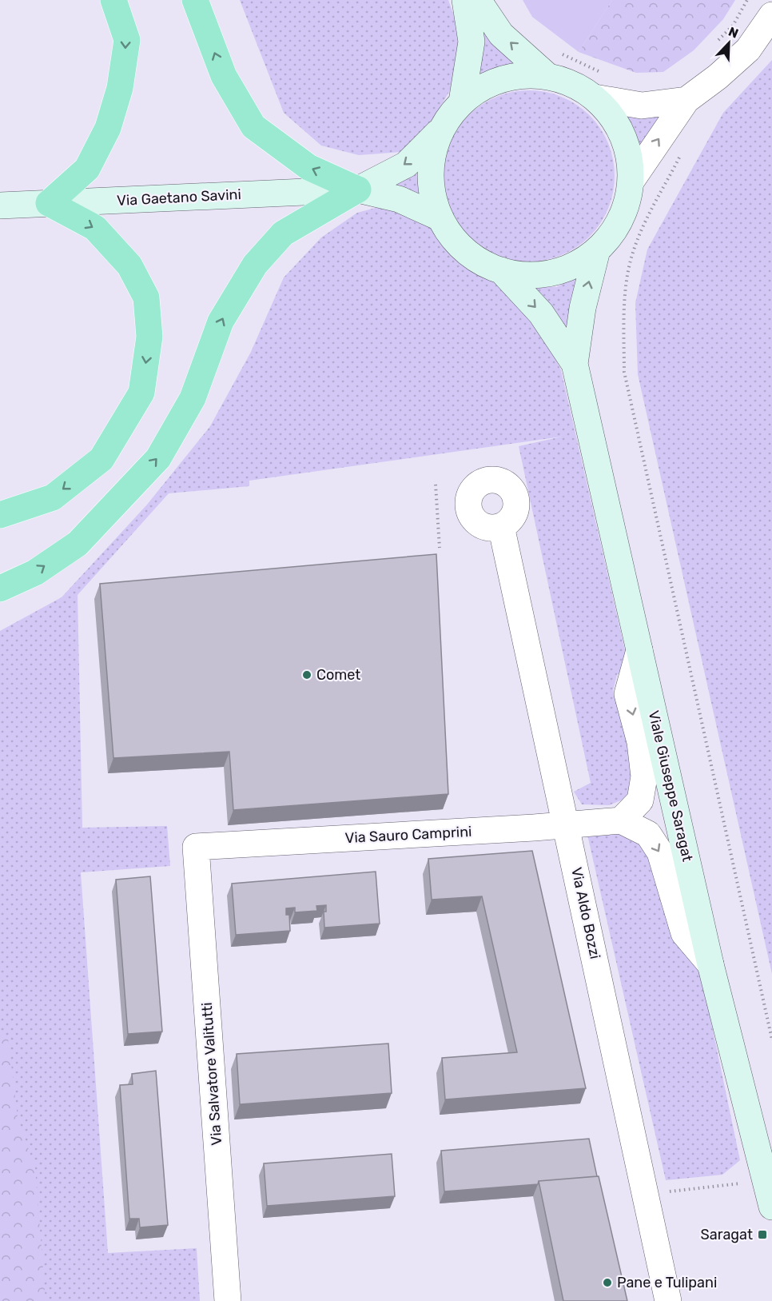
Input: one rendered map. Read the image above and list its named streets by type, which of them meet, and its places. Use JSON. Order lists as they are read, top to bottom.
{
  "streets": {
    "main road": ["Via Gaetano Savini", "Viale Giuseppe Saragat"],
    "street": ["Via Sauro Camprini", "Via Aldo Bozzi", "Via Salvatore Valitutti"]
  },
  "crossings": [
    ["Via Sauro Camprini", "Via Aldo Bozzi"],
    ["Via Sauro Camprini", "Via Salvatore Valitutti"]
  ],
  "places": {
    "other": ["Comet", "Pane e Tulipani"],
    "transit": ["Saragat"]
  },
  "north": "top right"
}
